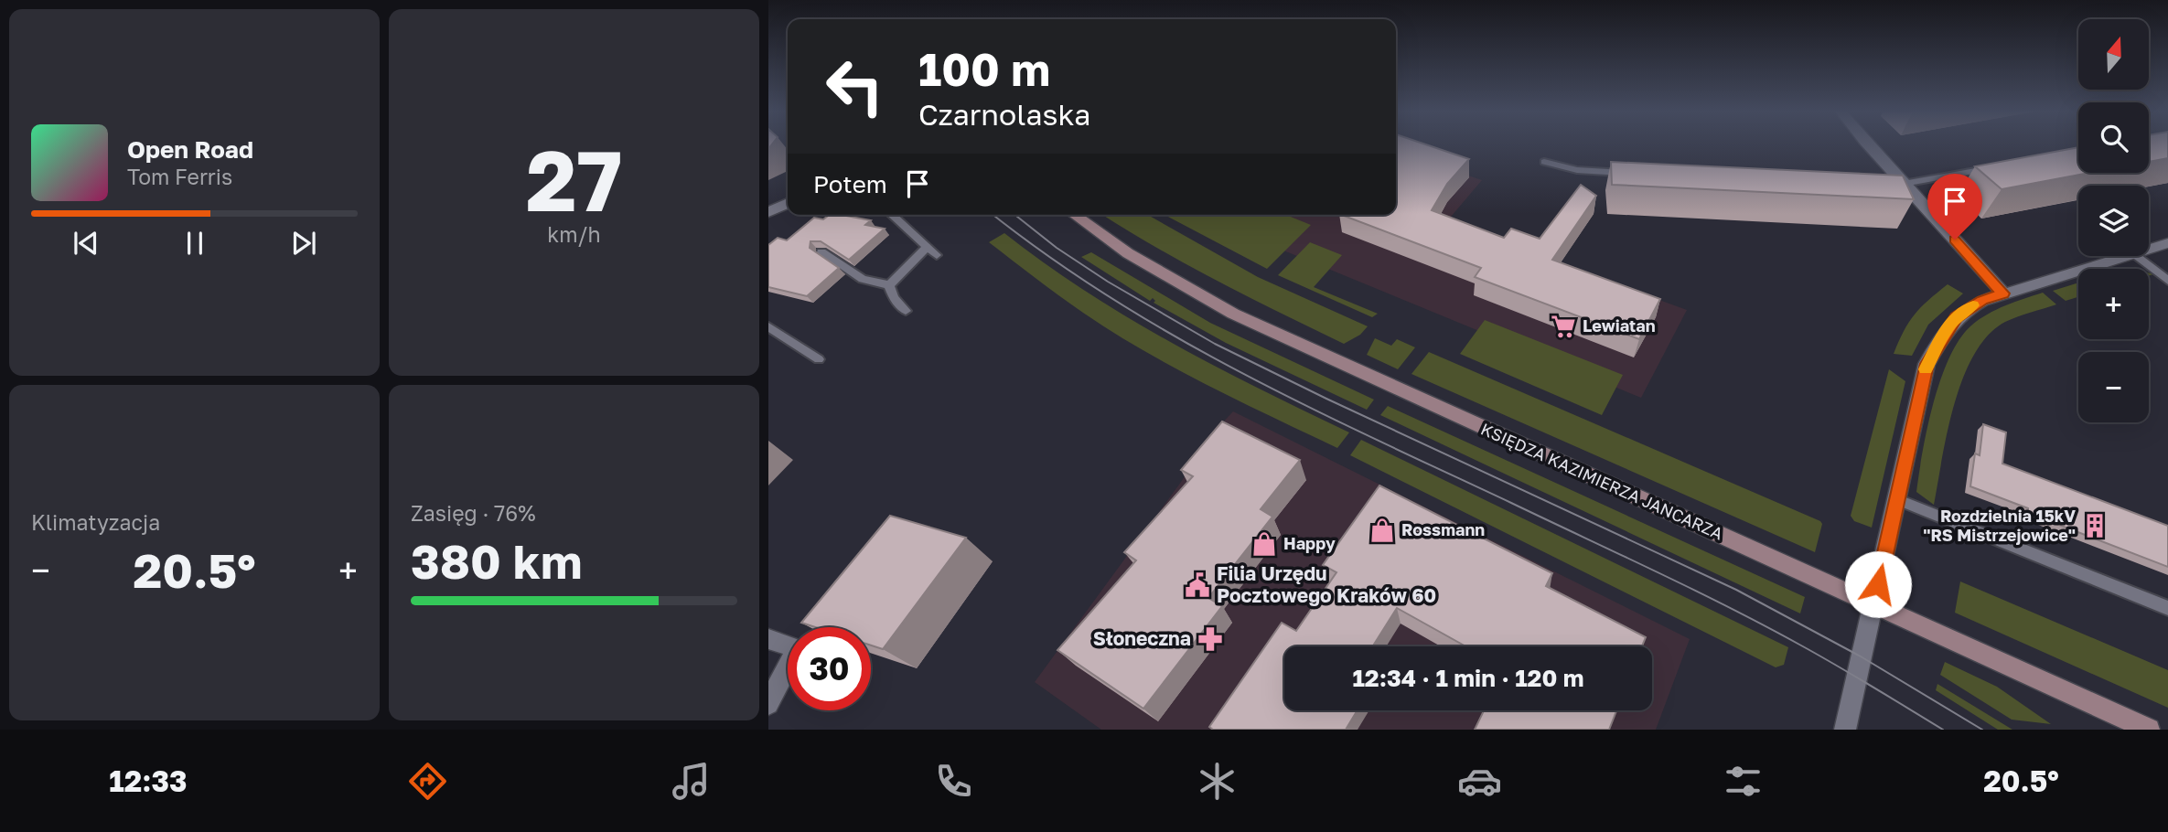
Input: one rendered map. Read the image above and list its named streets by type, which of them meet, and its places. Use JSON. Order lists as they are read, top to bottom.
{
  "streets": {
    "street": ["KSIĘDZA KAZIMIERZA JANCARZA"]
  },
  "places": {
    "supermarket": ["Lewiatan"],
    "building": ["Rozdzielnia 15kV \"RS Mistrzejowice\""],
    "shop": ["Rossmann", "Happy"],
    "public building": ["Filia Urzędu Pocztowego Kraków 60"],
    "pharmacy": ["Słoneczna"]
  },
  "north": "top",
  "page": {
    "tile": [
      ["27", "km/h"],
      "Klimatyzacja",
      ["Zasięg · 76%", "380 km"]
    ],
    "map_buttons": ["+", "−"],
    "turn": ["100 m", "Czarnolaska"],
    "song": ["Open Road", "Tom Ferris"],
    "then": "Potem",
    "heat": ["−", "20.5°", "+"],
    "limit": "30",
    "trip": "12:34 · 1 min · 120 m",
    "tabs": ["12:33", "20.5°"]
  }
}
